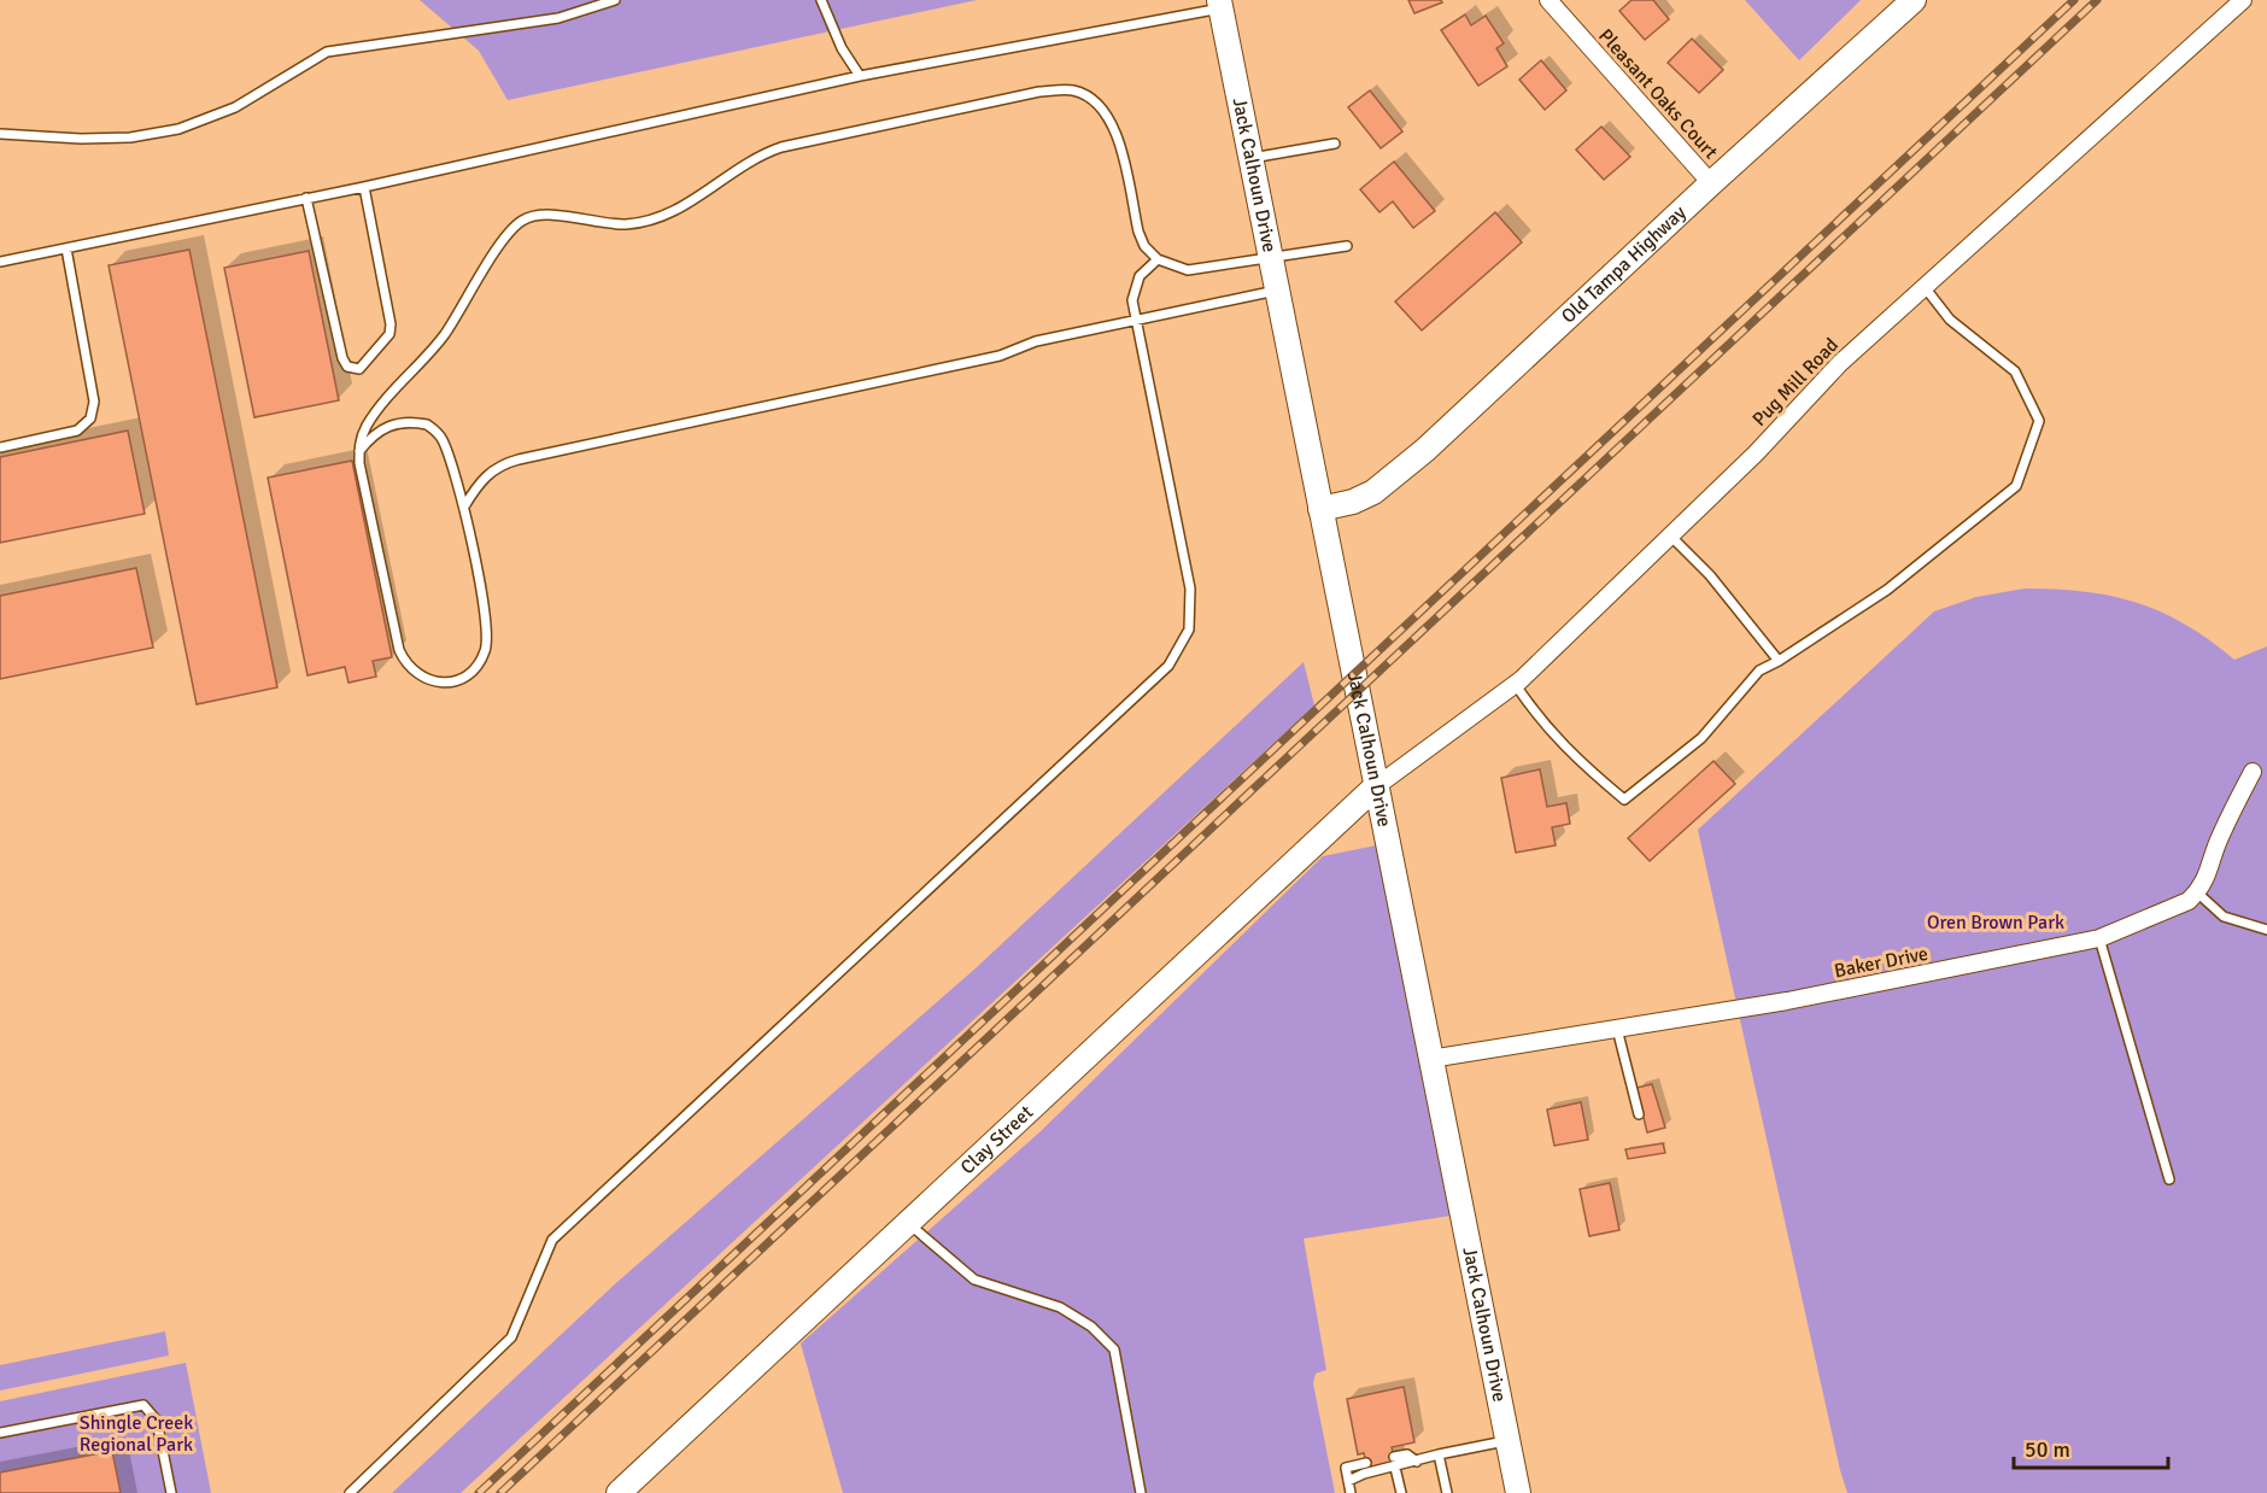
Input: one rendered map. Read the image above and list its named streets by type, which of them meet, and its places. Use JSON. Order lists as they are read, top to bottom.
{
  "streets": {
    "street": [
      "Pleasant Oaks Court",
      "Jack Calhoun Drive",
      "Old Tampa Highway",
      "Pug Mill Road",
      "Baker Drive",
      "Clay Street"
    ]
  },
  "crossings": [
    ["Pleasant Oaks Court", "Old Tampa Highway"],
    ["Jack Calhoun Drive", "Old Tampa Highway"],
    ["Jack Calhoun Drive", "Pug Mill Road"],
    ["Jack Calhoun Drive", "Baker Drive"],
    ["Jack Calhoun Drive", "Clay Street"],
    ["Pug Mill Road", "Clay Street"]
  ],
  "parks": ["Oren Brown Park", "Shingle Creek Regional Park"],
  "scale_bar": "50 m"
}
